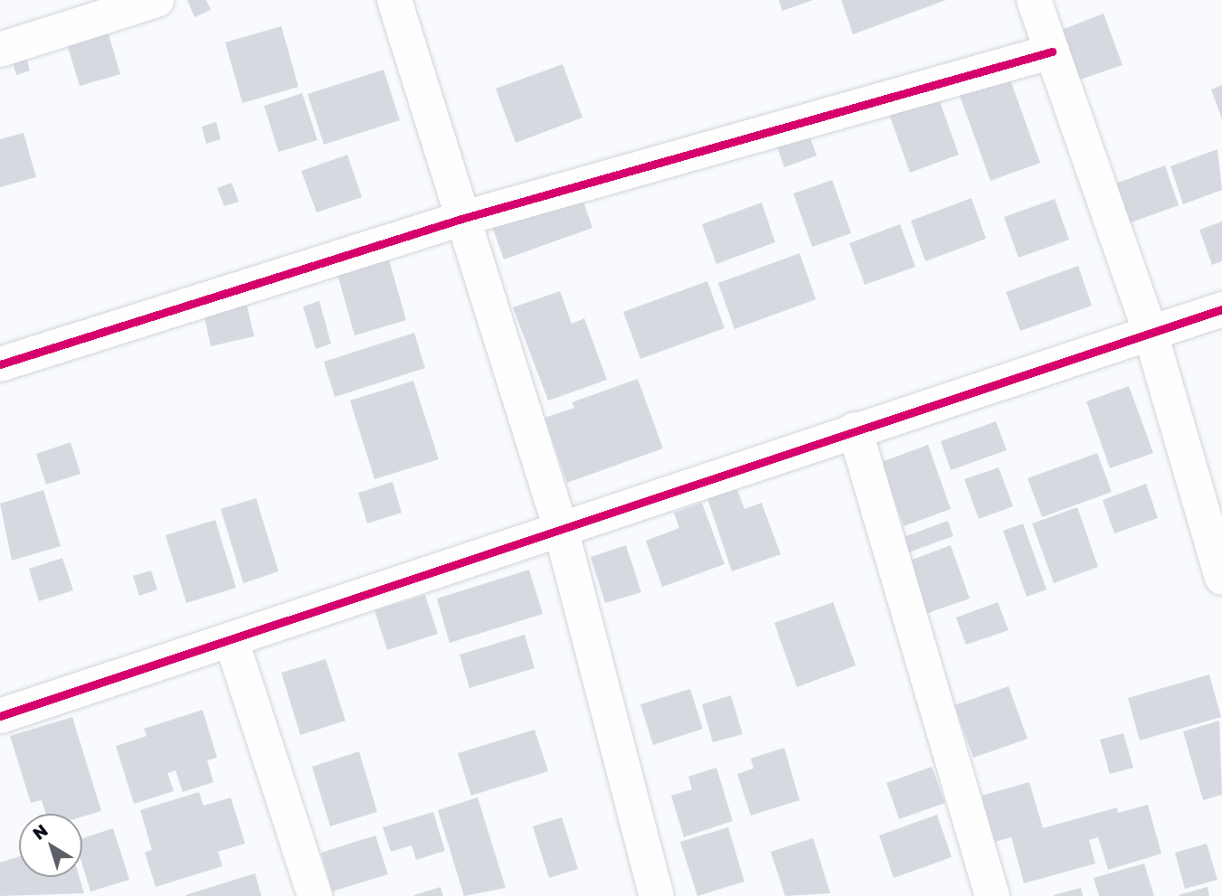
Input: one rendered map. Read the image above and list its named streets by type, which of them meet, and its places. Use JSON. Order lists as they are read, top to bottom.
{
  "north": "top left"
}
